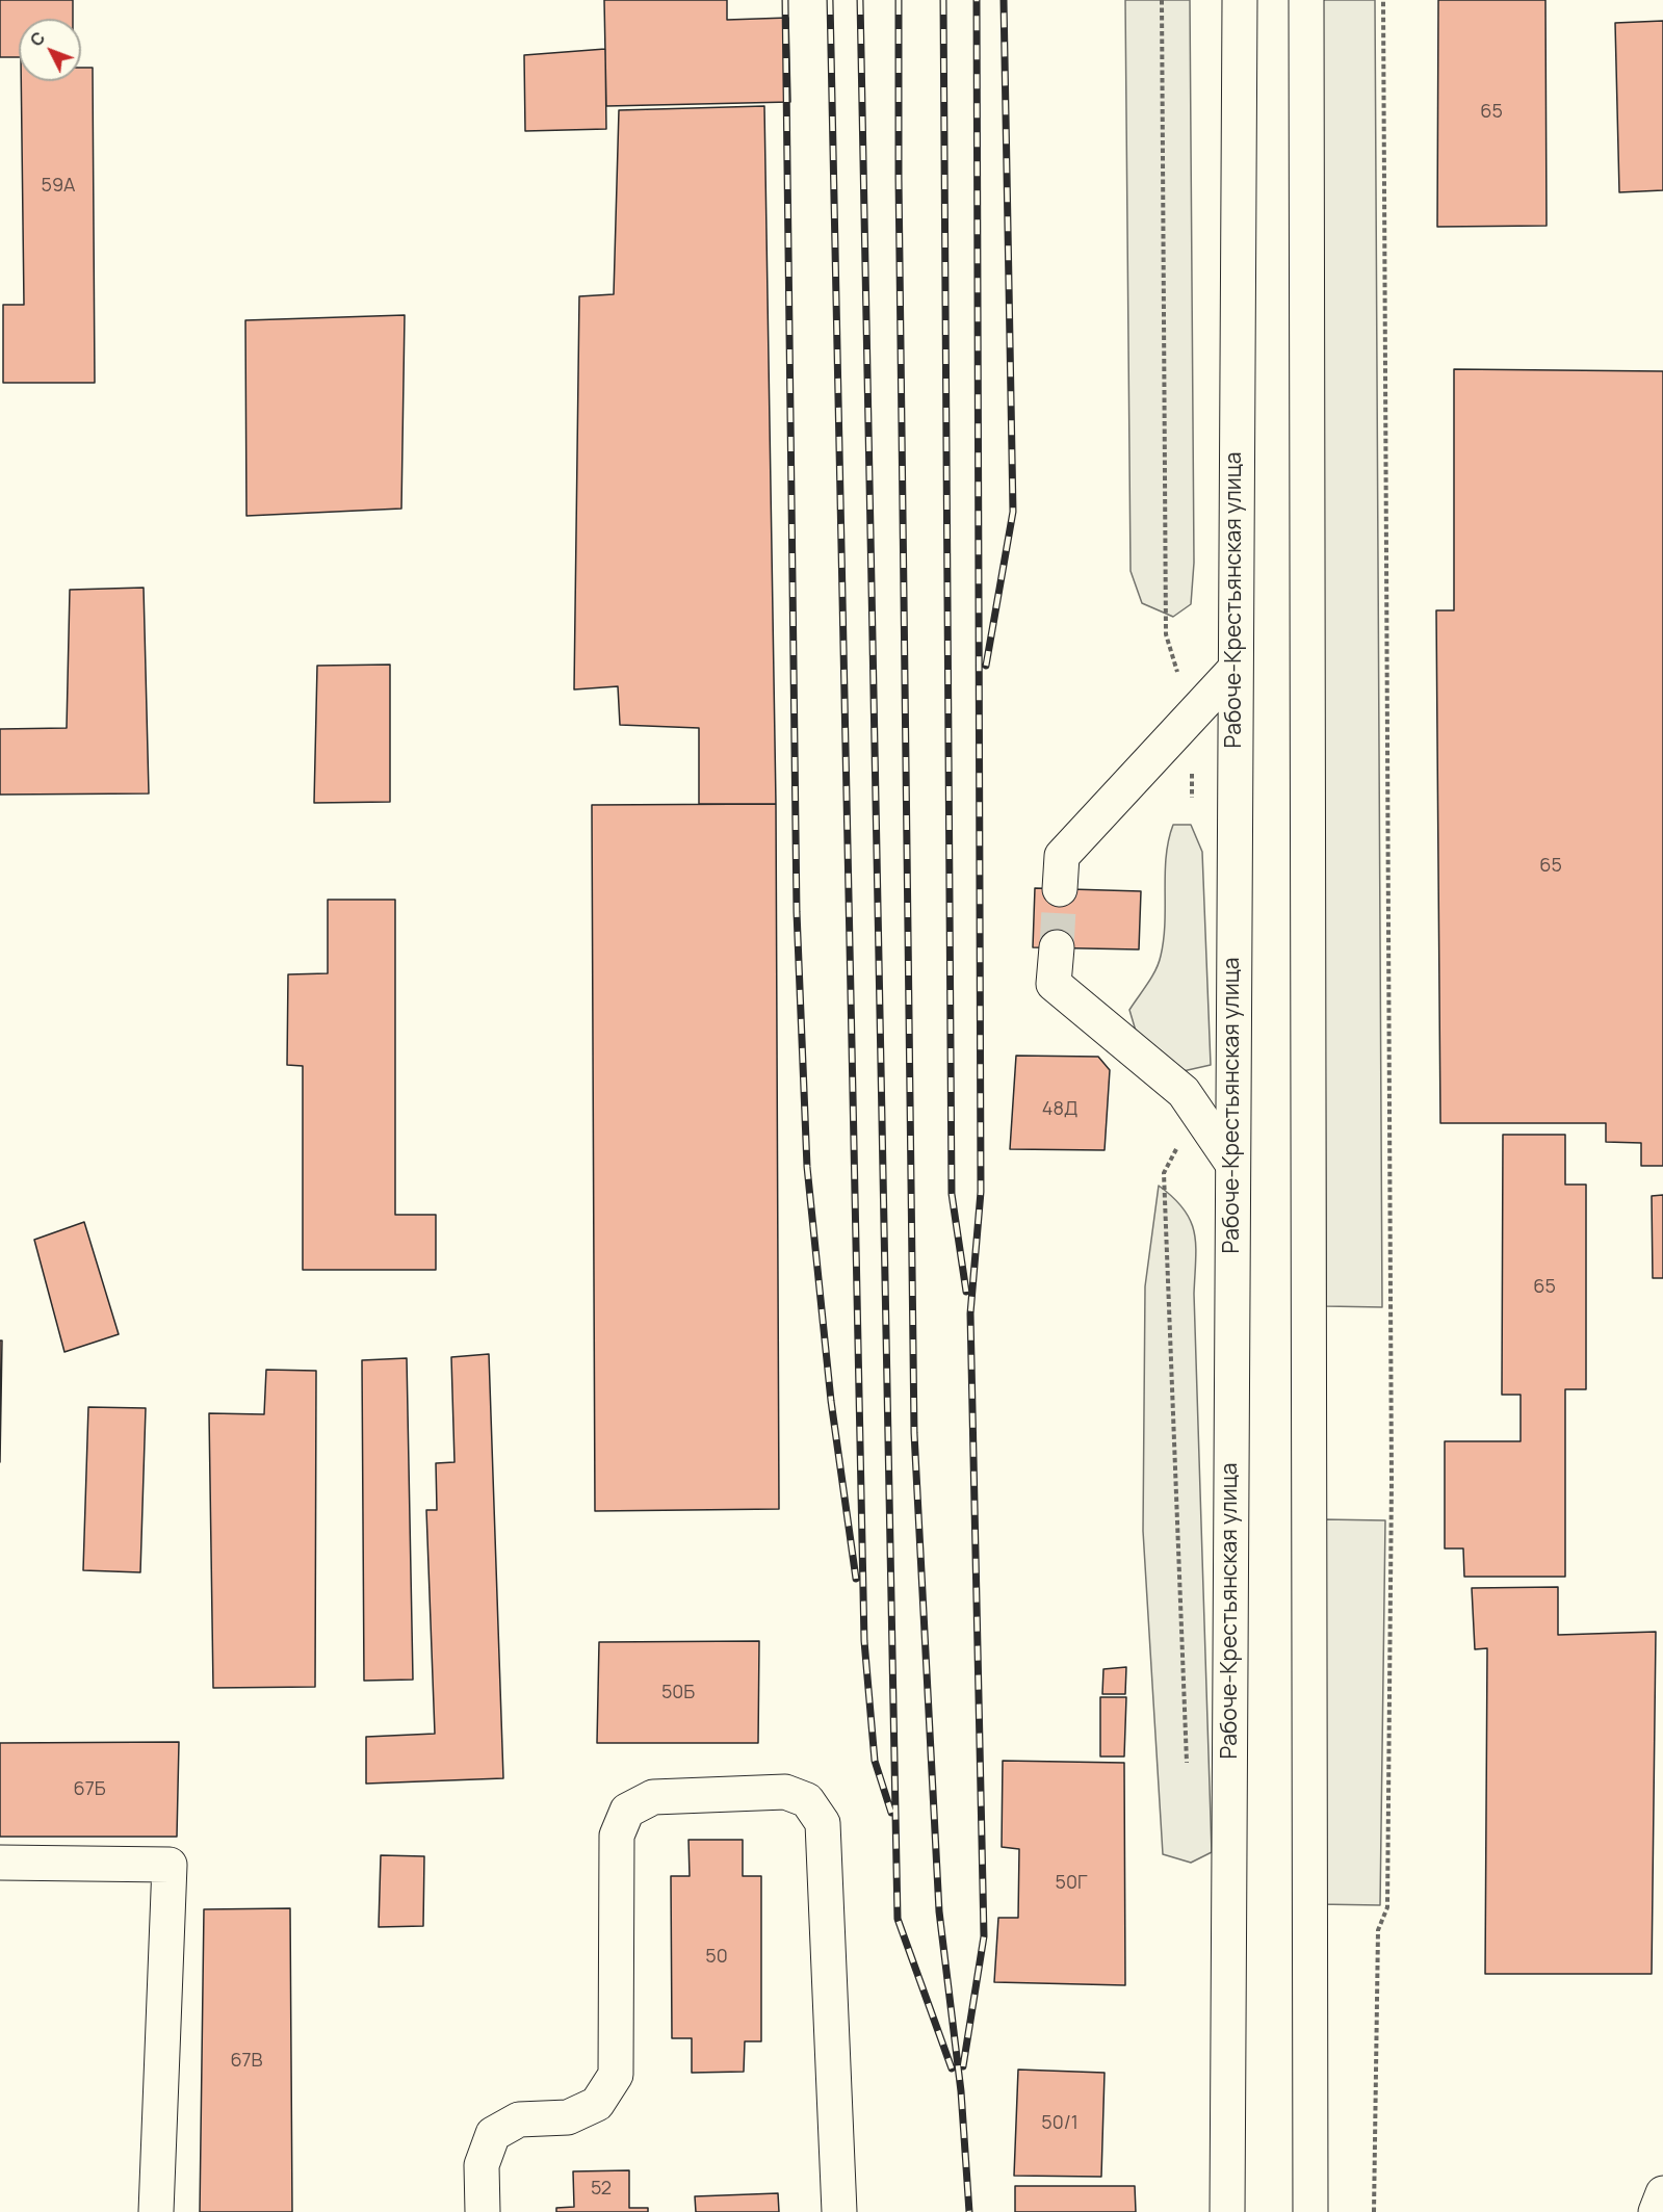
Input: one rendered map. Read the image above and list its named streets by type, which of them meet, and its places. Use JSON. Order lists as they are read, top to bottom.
{
  "streets": {
    "main road": ["Рабоче-Крестьянская улица"]
  },
  "house_numbers": [
    "65",
    "59А",
    "65",
    "48Д",
    "65",
    "50Б",
    "67Б",
    "50Г",
    "50",
    "67В",
    "50/1",
    "52"
  ],
  "north": "top left"
}
